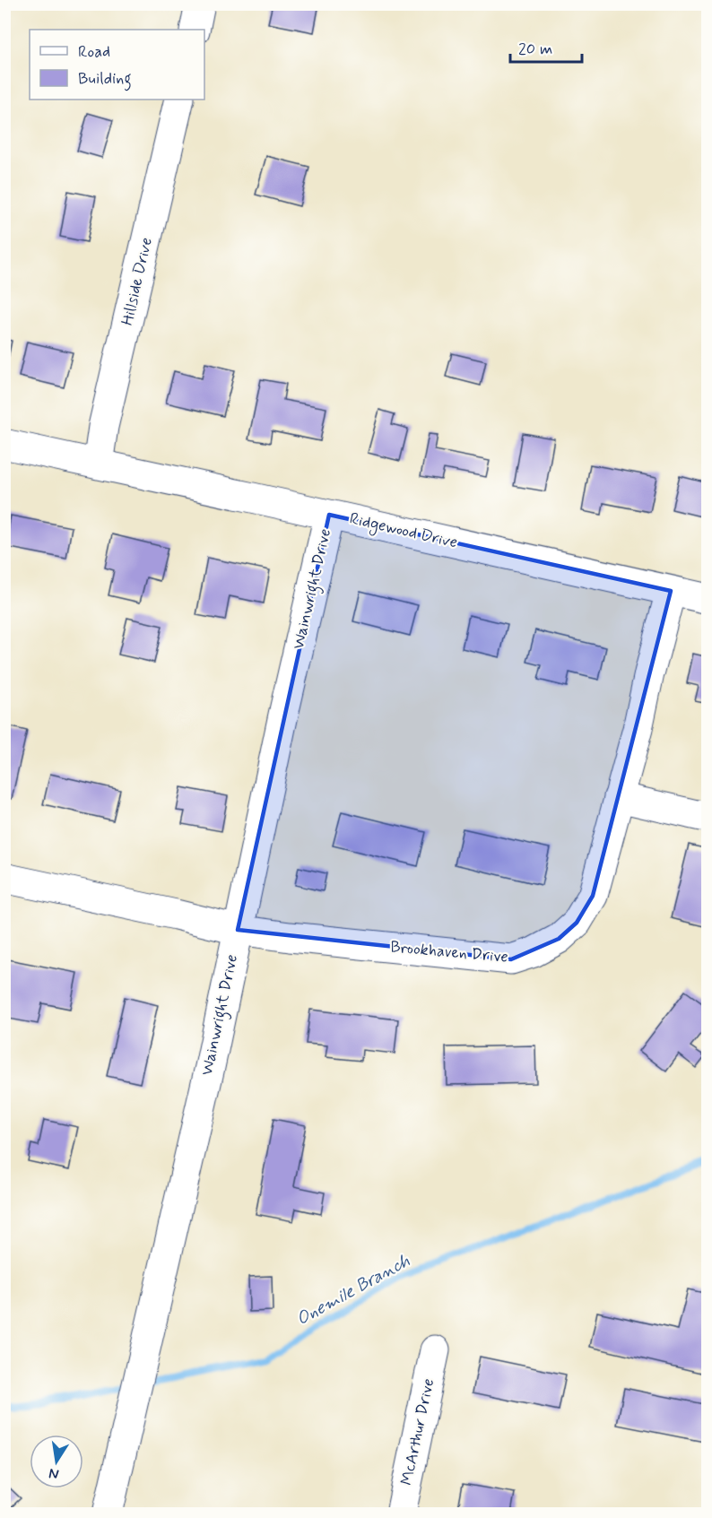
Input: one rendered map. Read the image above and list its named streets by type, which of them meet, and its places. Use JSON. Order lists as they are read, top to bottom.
{
  "streets": {
    "street": [
      "Hillside Drive",
      "Ridgewood Drive",
      "Wainwright Drive",
      "Brookhaven Drive",
      "McArthur Drive"
    ]
  },
  "crossings": [
    ["Hillside Drive", "Ridgewood Drive"],
    ["Ridgewood Drive", "Wainwright Drive"],
    ["Ridgewood Drive", "Brookhaven Drive"],
    ["Wainwright Drive", "Brookhaven Drive"]
  ],
  "water": ["Onemile Branch"],
  "legend": ["Road", "Building"],
  "scale_bar": "20 m",
  "north": "bottom"
}
